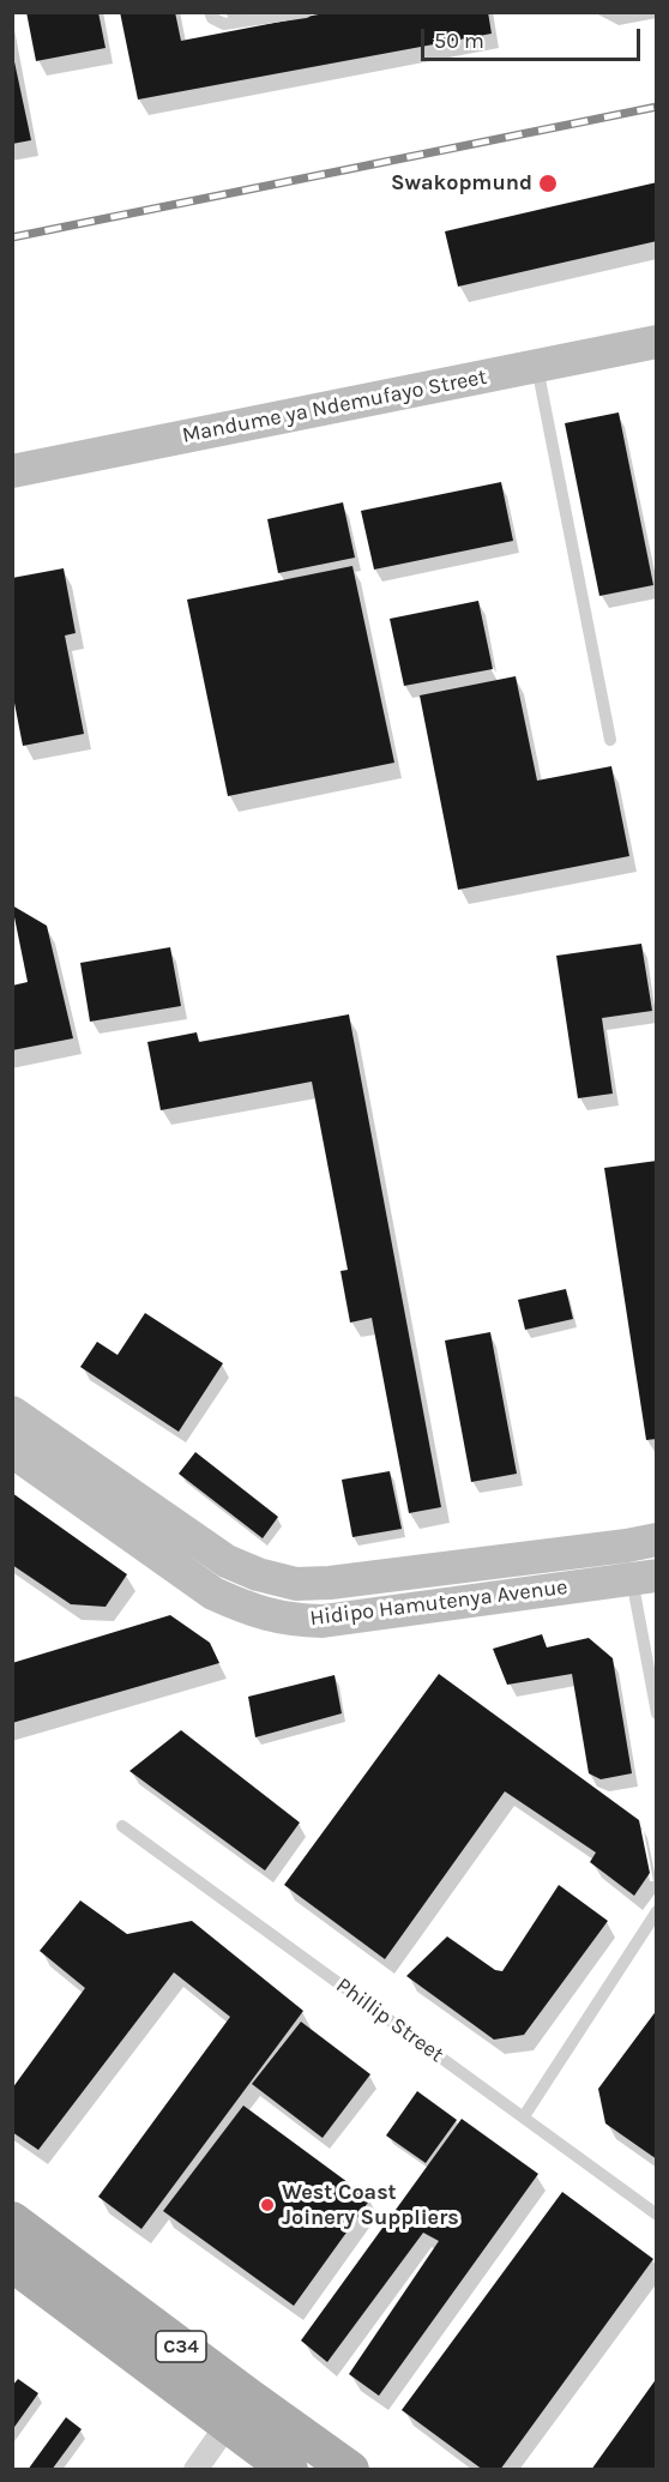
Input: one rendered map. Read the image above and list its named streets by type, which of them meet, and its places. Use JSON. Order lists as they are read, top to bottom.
{
  "streets": {
    "main road": ["C34"],
    "street": ["Mandume ya Ndemufayo Street", "Hidipo Hamutenya Avenue"],
    "lane": ["Phillip Street"]
  },
  "places": ["Swakopmund", "West Coast Joinery Suppliers"],
  "scale_bar": "50 m"
}
